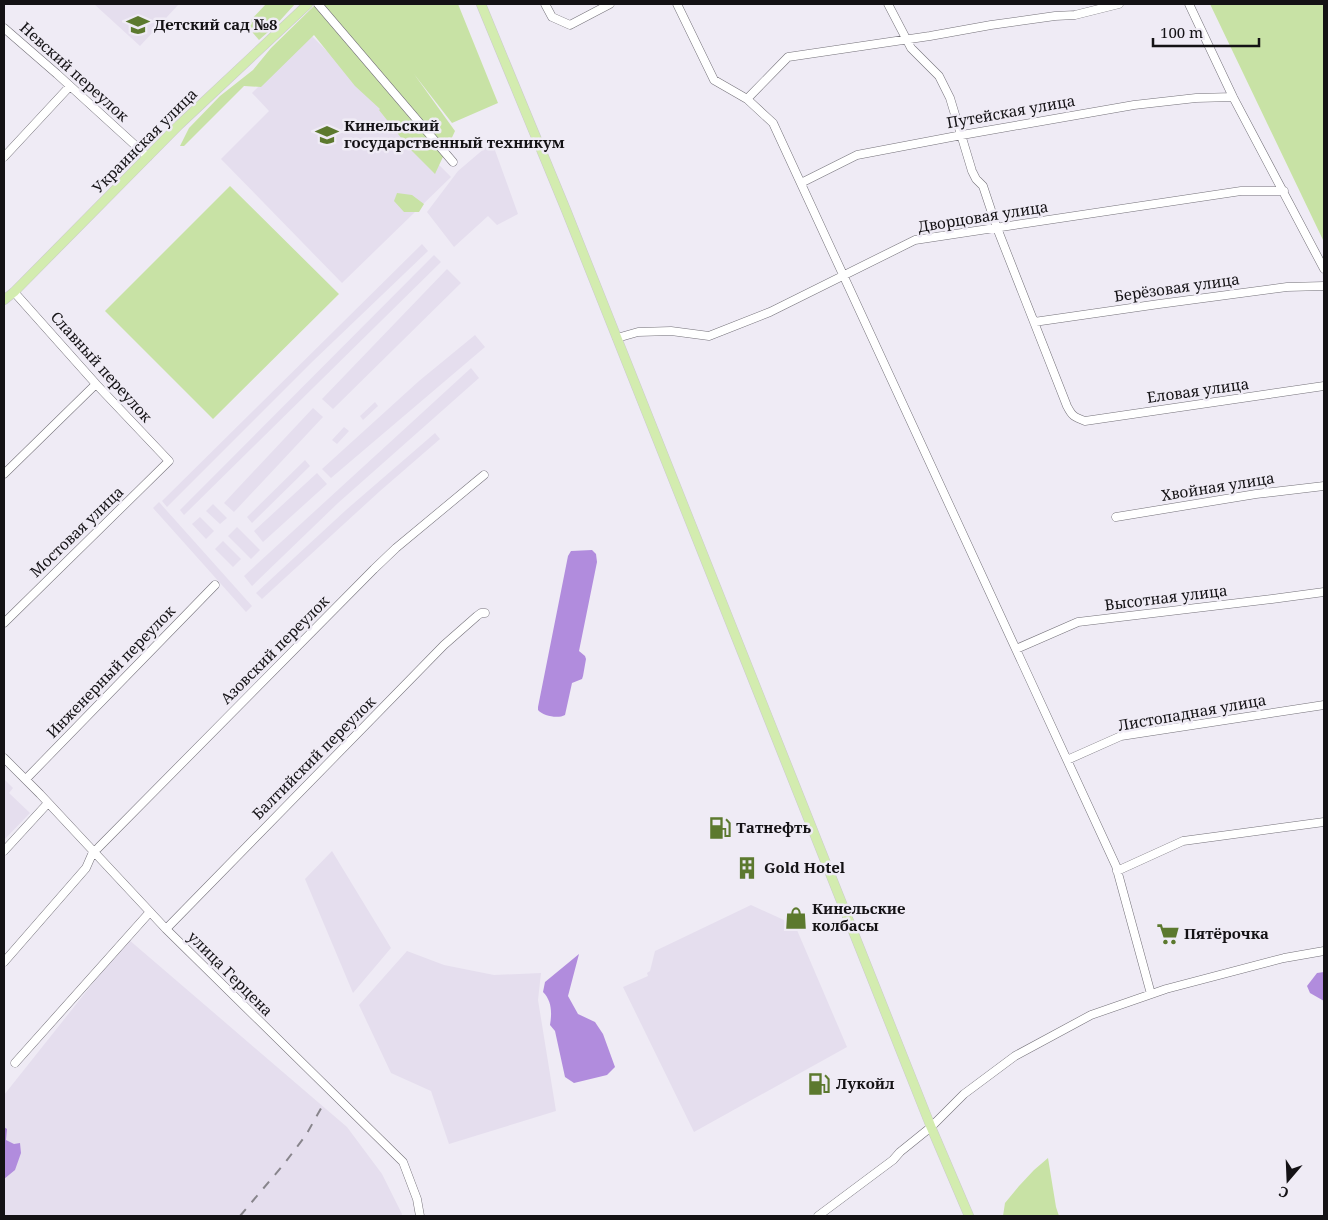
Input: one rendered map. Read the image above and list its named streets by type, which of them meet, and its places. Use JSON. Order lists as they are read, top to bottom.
{
  "streets": {
    "main road": ["Украинская улица"],
    "street": [
      "Невский переулок",
      "Путейская улица",
      "Дворцовая улица",
      "Берёзовая улица",
      "Славный переулок",
      "Еловая улица",
      "Хвойная улица",
      "Мостовая улица",
      "Высотная улица",
      "Азовский переулок",
      "Инженерный переулок",
      "Листопадная улица",
      "Балтийский переулок",
      "улица Герцена"
    ]
  },
  "crossings": [
    ["Невский переулок", "Украинская улица"],
    ["Украинская улица", "Славный переулок"],
    ["Берёзовая улица", "Еловая улица"],
    ["Славный переулок", "Мостовая улица"],
    ["Азовский переулок", "улица Герцена"],
    ["Инженерный переулок", "улица Герцена"],
    ["Балтийский переулок", "улица Герцена"]
  ],
  "places": {
    "school or university": ["Детский сад №8", "Кинельский государственный техникум"],
    "fuel station": ["Татнефть", "Лукойл"],
    "building": ["Gold Hotel"],
    "shop": ["Кинельские колбасы"],
    "supermarket": ["Пятёрочка"]
  },
  "scale_bar": "100 m",
  "north": "bottom"
}
